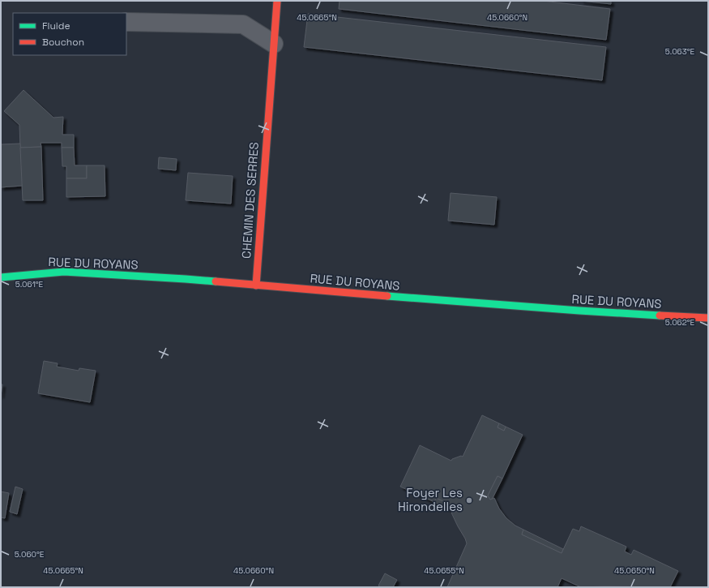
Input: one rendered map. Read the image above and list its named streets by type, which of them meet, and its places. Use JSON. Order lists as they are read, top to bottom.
{
  "streets": {
    "street": ["CHEMIN DES SERRES", "RUE DU ROYANS"]
  },
  "crossings": [
    ["CHEMIN DES SERRES", "RUE DU ROYANS"]
  ],
  "places": ["Foyer Les Hirondelles"],
  "legend": ["Fluide", "Bouchon"],
  "coordinates": [
    "45.0665°N",
    "45.0660°N",
    "5.063°E",
    "5.061°E",
    "5.062°E",
    "5.060°E",
    "45.0655°N",
    "45.0650°N"
  ]
}
